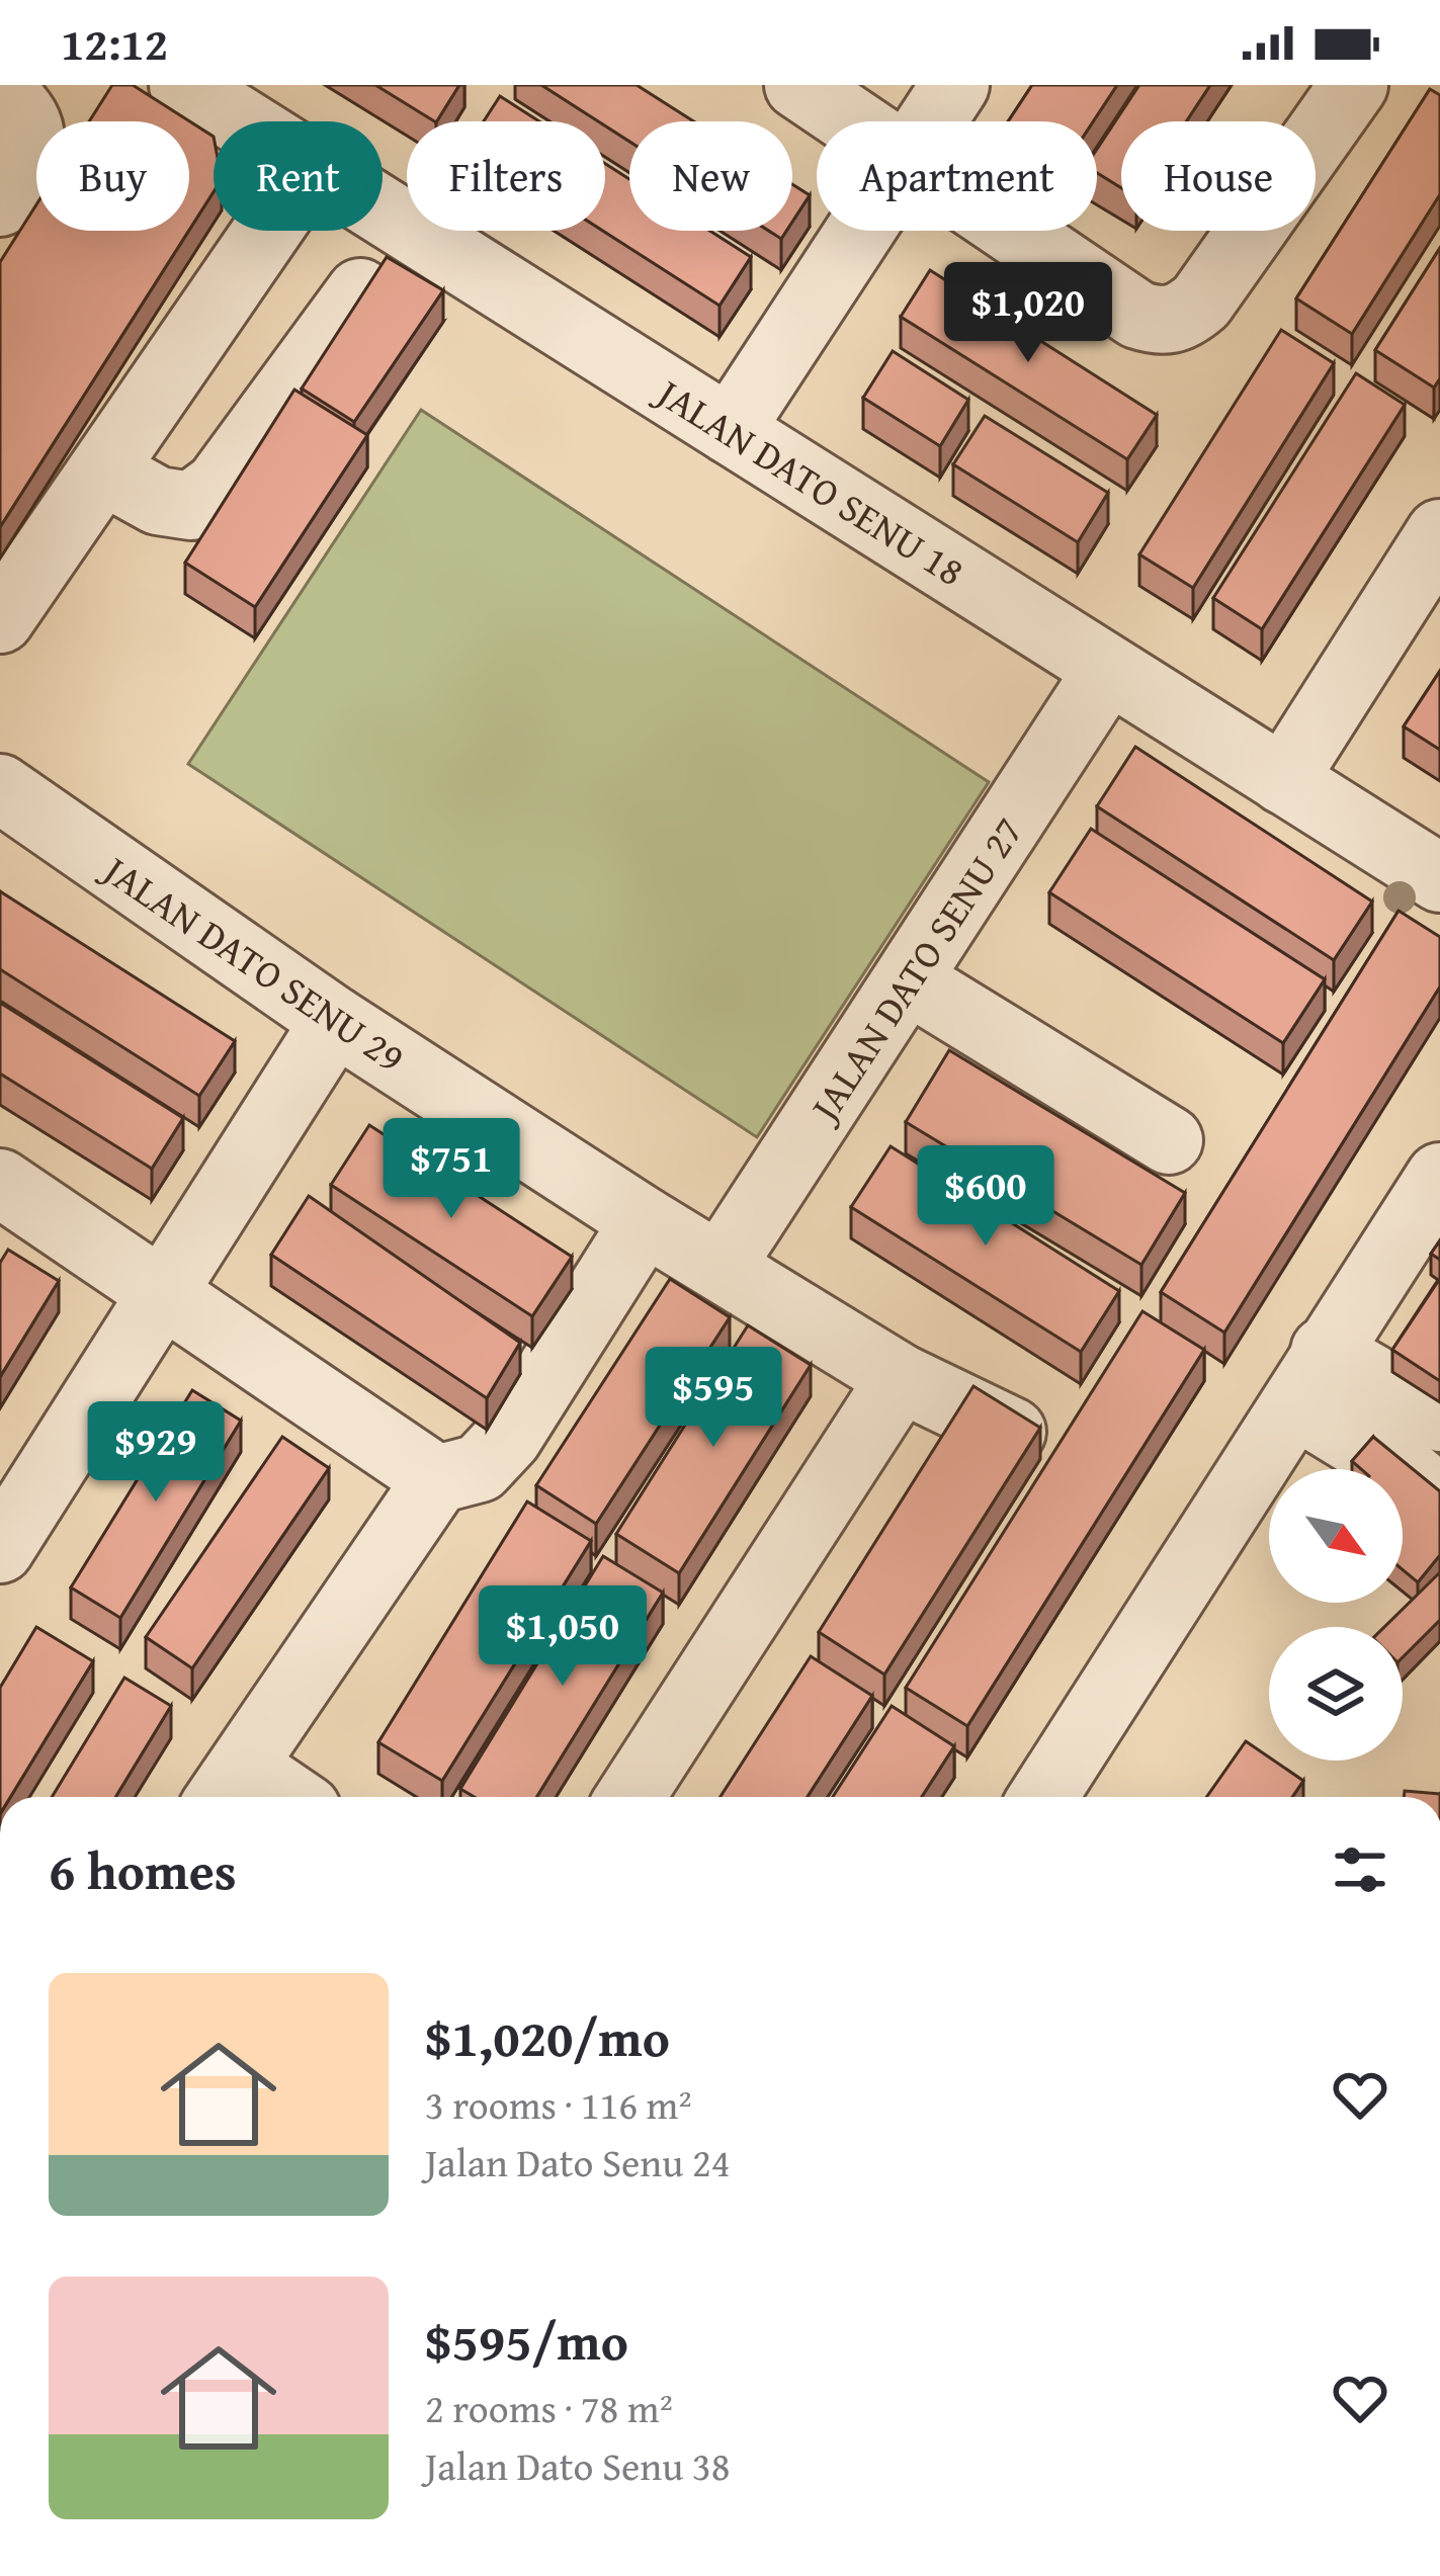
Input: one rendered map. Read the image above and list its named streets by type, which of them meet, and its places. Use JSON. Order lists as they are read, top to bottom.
{
  "streets": {
    "street": ["JALAN DATO SENU 18", "JALAN DATO SENU 29", "JALAN DATO SENU 27"]
  },
  "crossings": [
    ["JALAN DATO SENU 18", "JALAN DATO SENU 27"],
    ["JALAN DATO SENU 29", "JALAN DATO SENU 27"]
  ],
  "north": "bottom right",
  "page": {
    "status": "12:12",
    "chip": [
      "Buy",
      "Rent",
      "Filters",
      "New",
      "Apartment",
      "House"
    ],
    "price": [
      "$1,020",
      "$751",
      "$600",
      "$595",
      "$929",
      "$1,050"
    ],
    "heading": "6 homes",
    "list": [
      {
        "name": "$1,020/mo",
        "note": "3 rooms · 116 m² · Jalan Dato Senu 24"
      },
      {
        "name": "$595/mo",
        "note": "2 rooms · 78 m² · Jalan Dato Senu 38"
      }
    ]
  }
}
